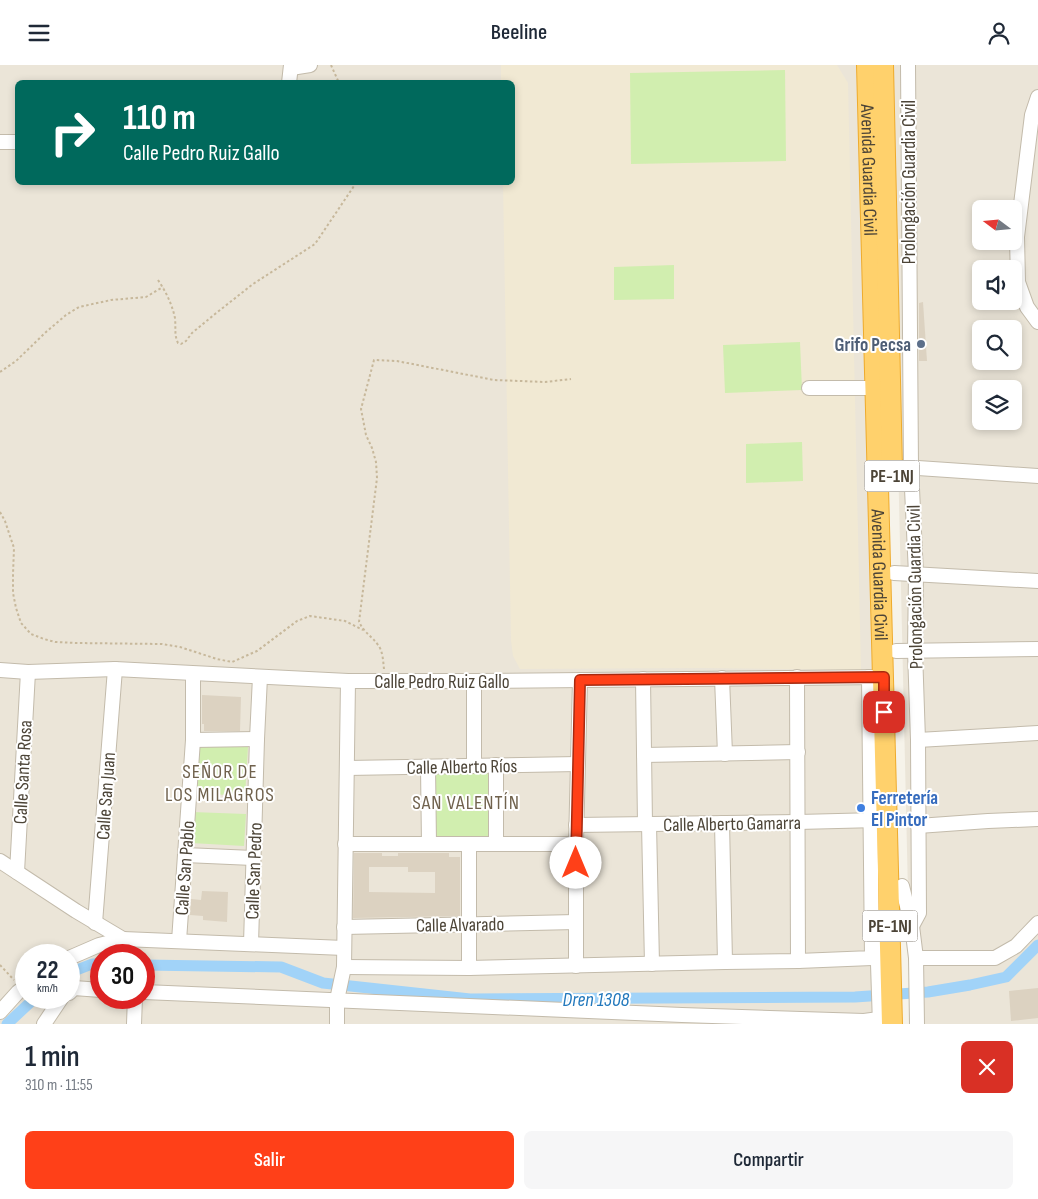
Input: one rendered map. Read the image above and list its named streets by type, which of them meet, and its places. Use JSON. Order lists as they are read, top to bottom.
{
  "streets": {
    "highway": ["Avenida Guardia Civil", "PE-1NJ"],
    "street": [
      "Prolongación Guardia Civil",
      "Calle Pedro Ruiz Gallo",
      "Calle Alberto Ríos",
      "Calle Santa Rosa",
      "Calle San Juan",
      "Calle Alberto Gamarra",
      "Calle San Pablo",
      "Calle San Pedro",
      "Calle Alvarado"
    ]
  },
  "crossings": [
    ["Avenida Guardia Civil", "Prolongación Guardia Civil"],
    ["Avenida Guardia Civil", "Calle Pedro Ruiz Gallo"],
    ["Avenida Guardia Civil", "Calle Alberto Gamarra"],
    ["Calle Pedro Ruiz Gallo", "Calle Santa Rosa"],
    ["Calle Pedro Ruiz Gallo", "Calle San Juan"],
    ["Calle Pedro Ruiz Gallo", "Calle San Pablo"],
    ["Calle Pedro Ruiz Gallo", "Calle San Pedro"]
  ],
  "districts": ["SEÑOR DE LOS MILAGROS", "SAN VALENTÍN"],
  "water": ["Dren 1308"],
  "places": ["Grifo Pecsa", "Ferretería El Pintor"],
  "north": "left",
  "page": {
    "header": "Beeline",
    "turn": ["110 m", "Calle Pedro Ruiz Gallo"],
    "speed": "22 km/h",
    "limit": "30",
    "heading": ["1 min", "310 m · 11:55"],
    "buttons": ["Salir", "Compartir"]
  }
}
